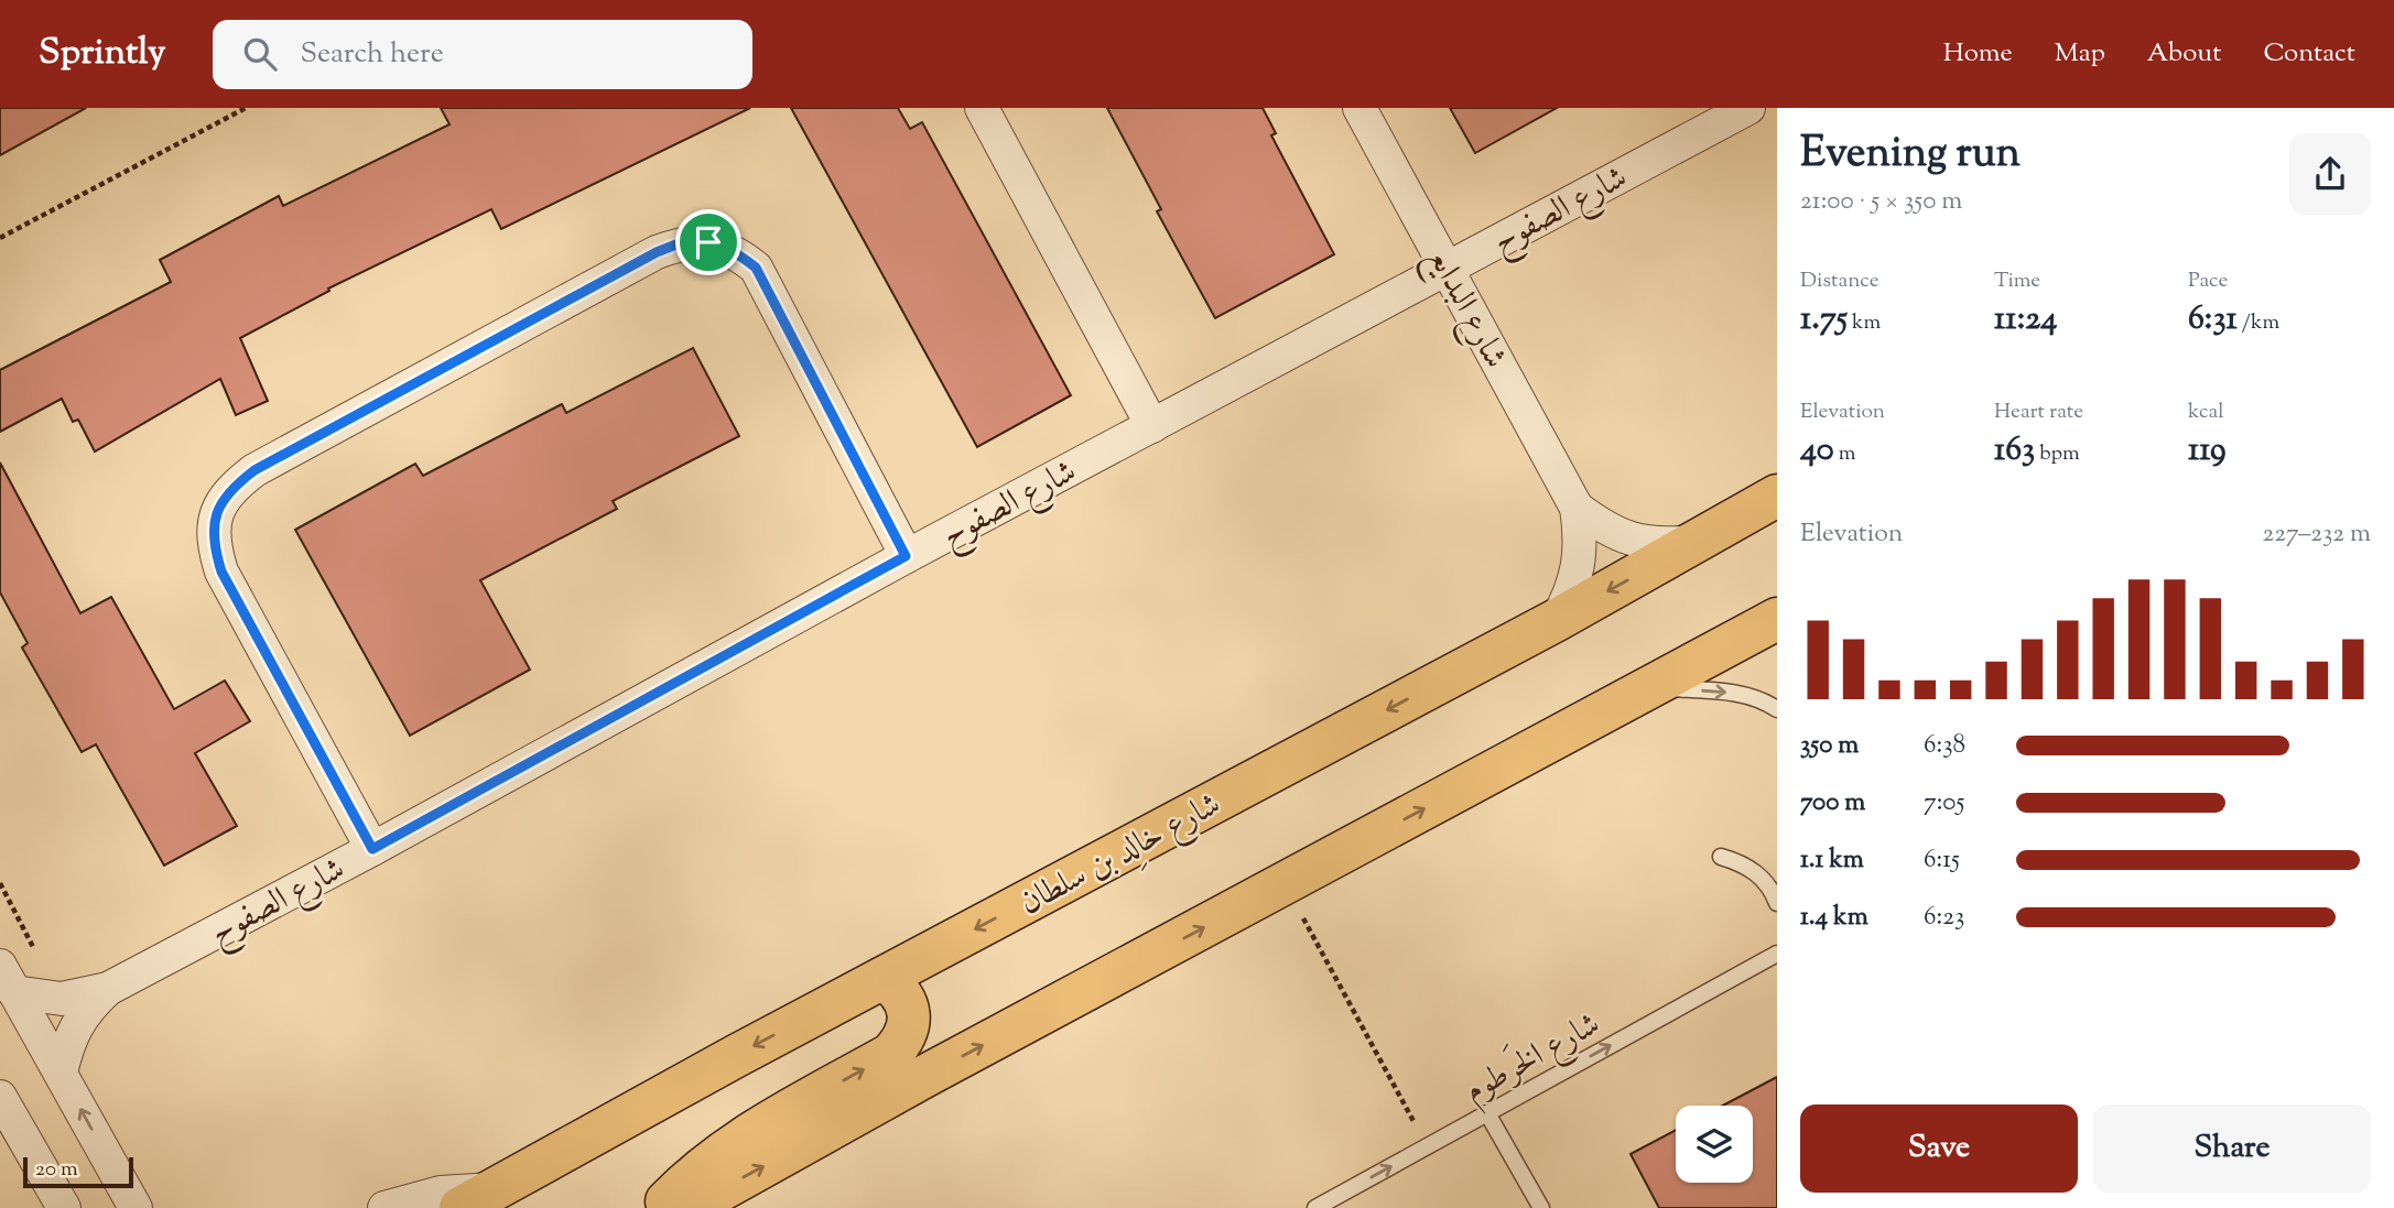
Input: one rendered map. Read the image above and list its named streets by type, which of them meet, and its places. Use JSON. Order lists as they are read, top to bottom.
{
  "streets": {
    "main road": ["شارع خالِد بن سلطان"],
    "street": ["شارع الصفوح", "شارع البدايع"],
    "lane": ["شارع الخَرطوم"]
  },
  "crossings": [
    ["شارع الصفوح", "شارع البدايع"],
    ["شارع البدايع", "شارع خالِد بن سلطان"]
  ],
  "one_way": ["شارع الخَرطوم"],
  "scale_bar": "20 m",
  "page": {
    "header": "Sprintly",
    "search": "Search here",
    "nav": [
      "Home",
      "Map",
      "About",
      "Contact"
    ],
    "heading": ["Evening run", "21:00 · 5 × 350 m"],
    "stats": [
      ["Distance", "1.75 km"],
      ["Time", "11:24"],
      ["Pace", "6:31 /km"],
      ["Elevation", "40 m"],
      ["Heart rate", "163 bpm"],
      ["kcal", "119"]
    ],
    "chart": ["Elevation", "227–232 m"],
    "list": [
      {
        "name": "350 m",
        "note": "6:38"
      },
      {
        "name": "700 m",
        "note": "7:05"
      },
      {
        "name": "1.1 km",
        "note": "6:15"
      },
      {
        "name": "1.4 km",
        "note": "6:23"
      }
    ],
    "buttons": ["Save", "Share"],
    "scale": "20 m"
  }
}
